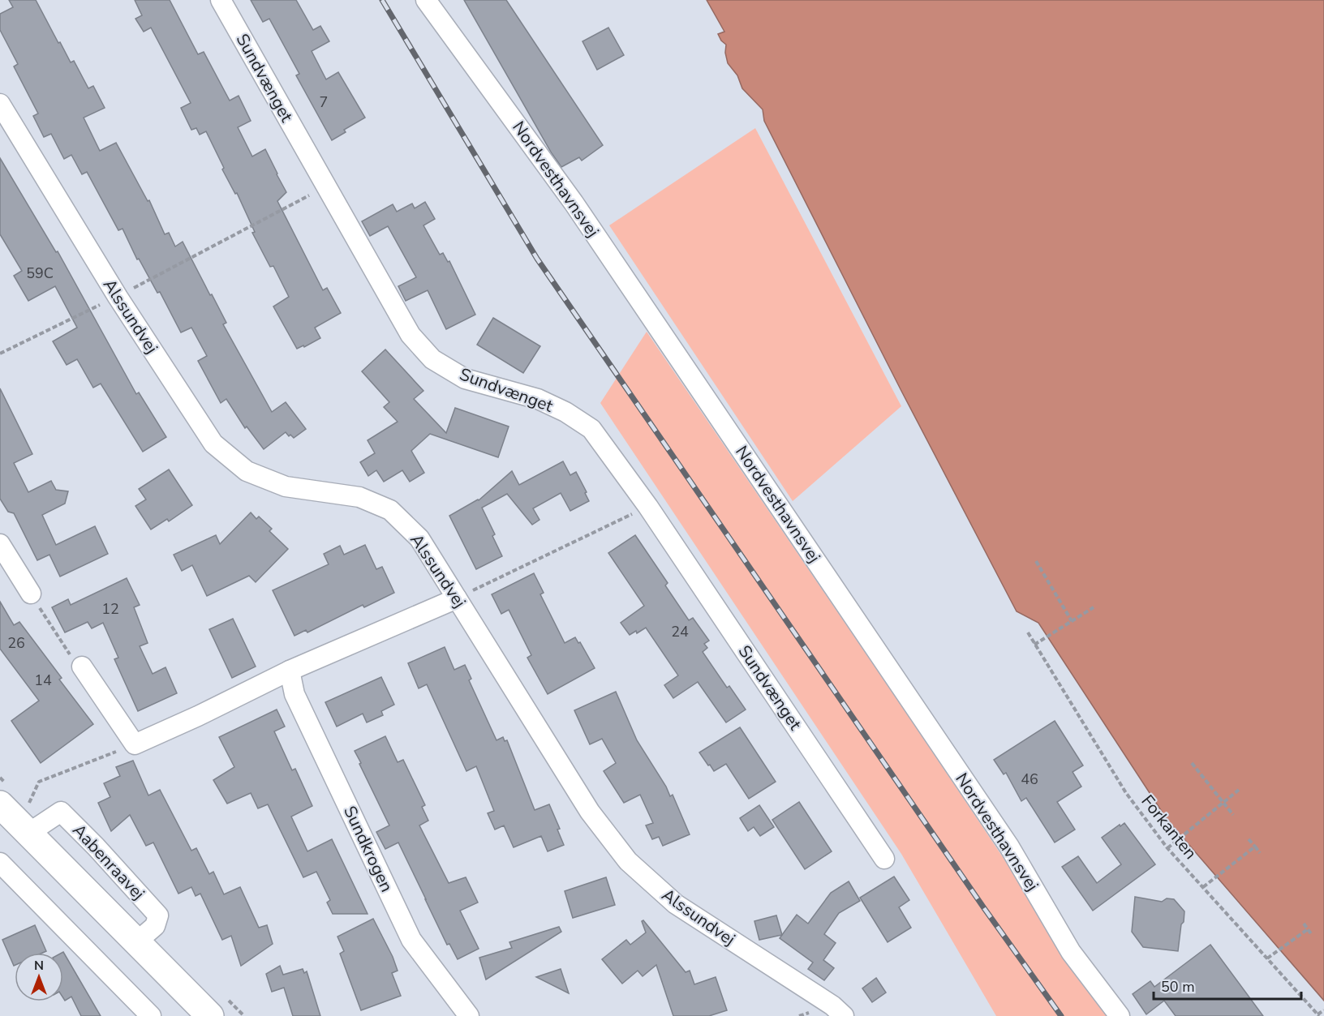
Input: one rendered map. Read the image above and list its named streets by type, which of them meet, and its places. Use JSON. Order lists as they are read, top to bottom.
{
  "streets": {
    "street": [
      "Sundvænget",
      "Nordvesthavnsvej",
      "Alssundvej",
      "Sundkrogen",
      "Aabenraavej"
    ],
    "path": ["Forkanten"]
  },
  "house_numbers": [
    "7",
    "59C",
    "12",
    "24",
    "26",
    "14",
    "46"
  ],
  "scale_bar": "50 m",
  "north": "top"
}
